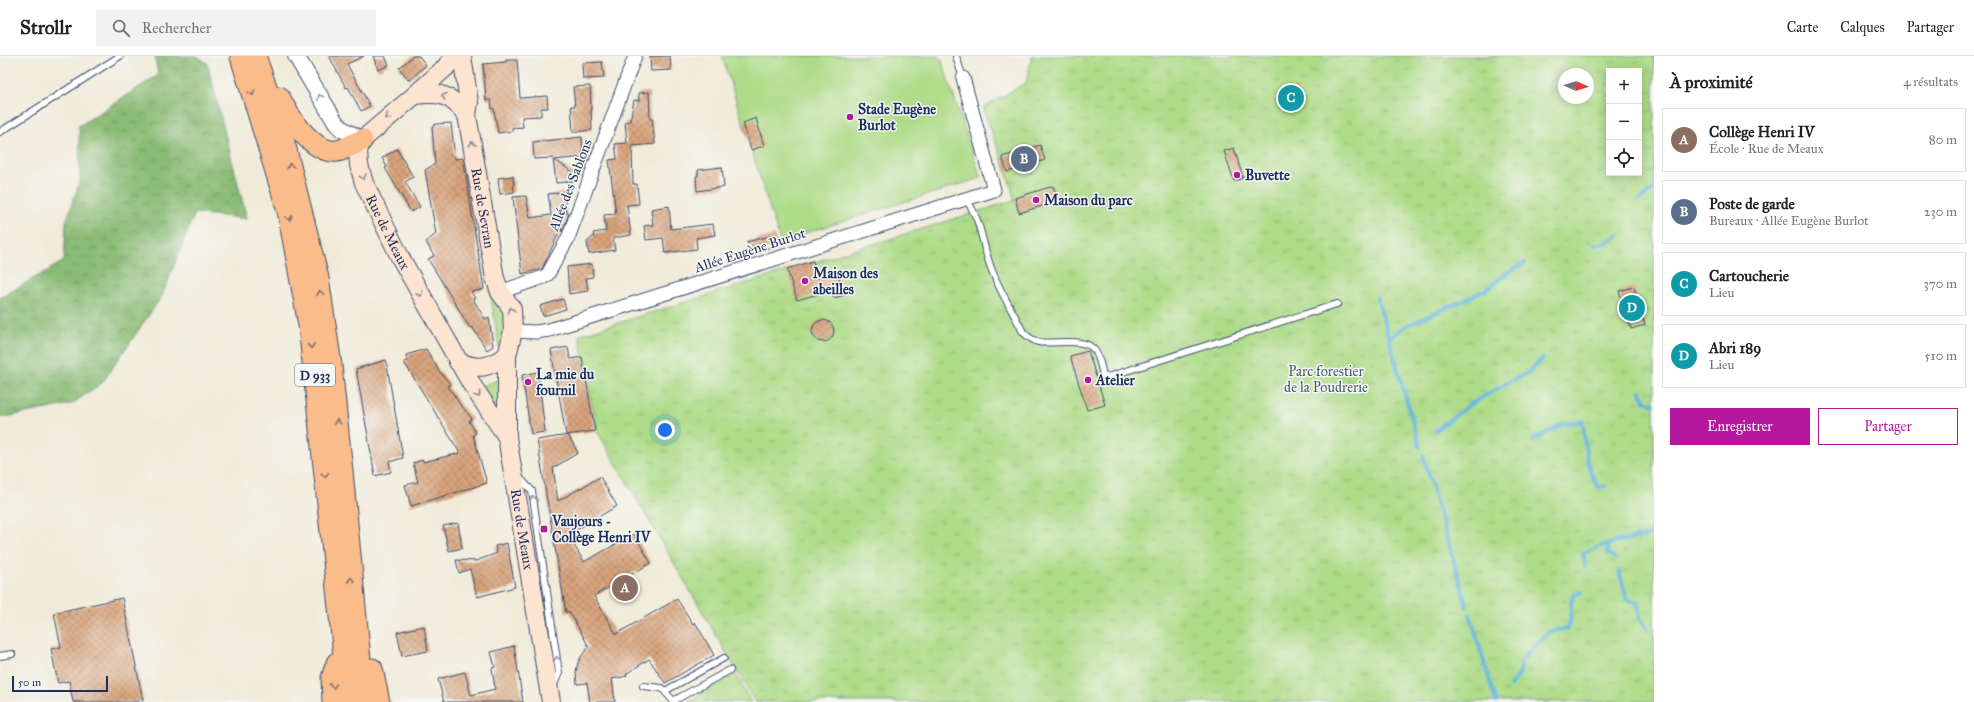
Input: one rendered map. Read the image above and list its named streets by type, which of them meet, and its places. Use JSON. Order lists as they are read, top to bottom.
{
  "streets": {
    "highway": ["D 933"],
    "main road": ["Rue de Sevran", "Rue de Meaux"],
    "street": ["Allée des Sablons", "Allée Eugène Burlot"]
  },
  "crossings": [
    ["Allée des Sablons", "Rue de Sevran"],
    ["Rue de Sevran", "Rue de Meaux"],
    ["Rue de Sevran", "Allée Eugène Burlot"]
  ],
  "one_way": ["Rue de Sevran", "Rue de Meaux"],
  "parks": ["Parc forestier de la Poudrerie"],
  "places": {
    "other": [
      "Stade Eugène Burlot",
      "Buvette",
      "Maison du parc",
      "Maison des abeilles",
      "Atelier",
      "La mie du fournil"
    ],
    "transit": ["Vaujours - Collège Henri IV"]
  },
  "scale_bar": "50 m",
  "north": "right",
  "page": {
    "header": "Strollr",
    "search": "Rechercher",
    "nav": ["Carte", "Calques", "Partager"],
    "heading": ["À proximité", "4 résultats"],
    "map_buttons": ["+", "−"],
    "pins": [
      "C",
      "B",
      "D",
      "A"
    ],
    "list": [
      {
        "mark": "A",
        "name": "Collège Henri IV",
        "note": "École · Rue de Meaux",
        "value": "80 m"
      },
      {
        "mark": "B",
        "name": "Poste de garde",
        "note": "Bureaux · Allée Eugène Burlot",
        "value": "230 m"
      },
      {
        "mark": "C",
        "name": "Cartoucherie",
        "note": "Lieu",
        "value": "370 m"
      },
      {
        "mark": "D",
        "name": "Abri 189",
        "note": "Lieu",
        "value": "510 m"
      }
    ],
    "buttons": ["Enregistrer", "Partager"],
    "scale": "50 m"
  }
}
